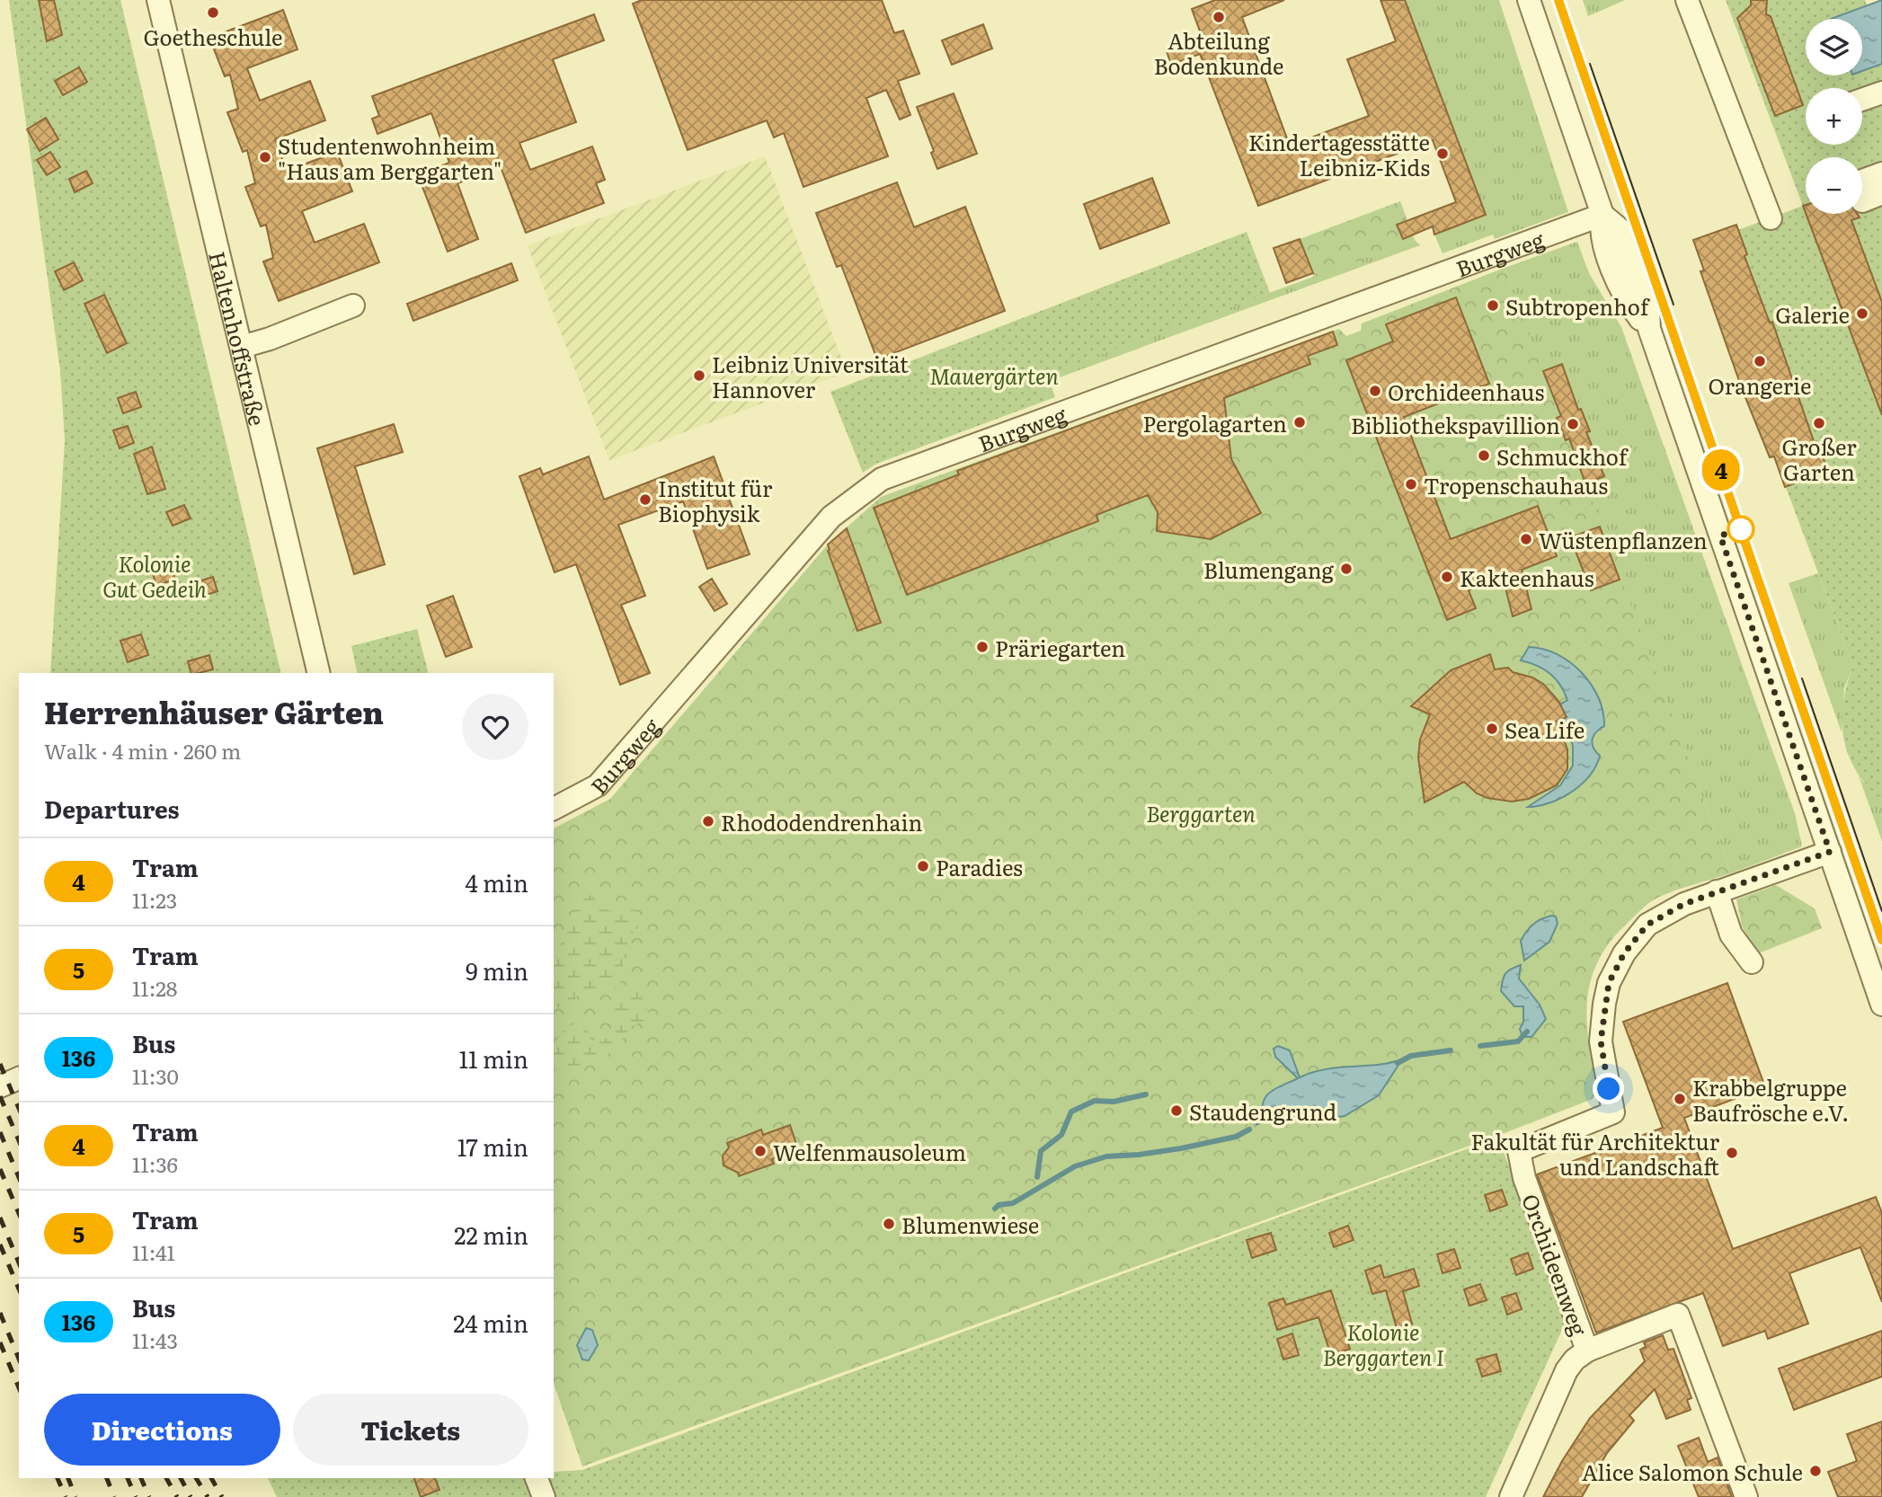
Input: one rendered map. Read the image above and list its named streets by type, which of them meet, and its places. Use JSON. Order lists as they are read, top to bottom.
{
  "streets": {
    "street": ["Burgweg", "Haltenhoffstraße", "Orchideenweg"]
  },
  "parks": [
    "Mauergärten",
    "Kolonie Gut Gedeih",
    "Berggarten",
    "Kolonie Berggarten I"
  ],
  "places": [
    "Goetheschule",
    "Abteilung Bodenkunde",
    "Kindertagesstätte Leibniz-Kids",
    "Studentenwohnheim \"Haus am Berggarten\"",
    "Subtropenhof",
    "Galerie",
    "Orangerie",
    "Leibniz Universität Hannover",
    "Orchideenhaus",
    "Pergolagarten",
    "Großer Garten",
    "Bibliothekspavillion",
    "Schmuckhof",
    "Tropenschauhaus",
    "Institut für Biophysik",
    "Wüstenpflanzen",
    "Blumengang",
    "Kakteenhaus",
    "Präriegarten",
    "Sea Life",
    "Rhododendrenhain",
    "Paradies",
    "Krabbelgruppe Baufrösche e.V.",
    "Staudengrund",
    "Welfenmausoleum",
    "Fakultät für Architektur und Landschaft",
    "Blumenwiese",
    "Alice Salomon Schule"
  ],
  "lines": ["tram line 4"],
  "page": {
    "on_map": "4",
    "map_buttons": ["+", "−"],
    "heading": [
      ["Herrenhäuser Gärten", "Walk · 4 min · 260 m"],
      "Departures"
    ],
    "list": [
      {
        "mark": "4",
        "name": "Tram",
        "note": "11:23",
        "value": "4 min"
      },
      {
        "mark": "5",
        "name": "Tram",
        "note": "11:28",
        "value": "9 min"
      },
      {
        "mark": "136",
        "name": "Bus",
        "note": "11:30",
        "value": "11 min"
      },
      {
        "mark": "4",
        "name": "Tram",
        "note": "11:36",
        "value": "17 min"
      },
      {
        "mark": "5",
        "name": "Tram",
        "note": "11:41",
        "value": "22 min"
      },
      {
        "mark": "136",
        "name": "Bus",
        "note": "11:43",
        "value": "24 min"
      }
    ],
    "buttons": ["Directions", "Tickets"]
  }
}
